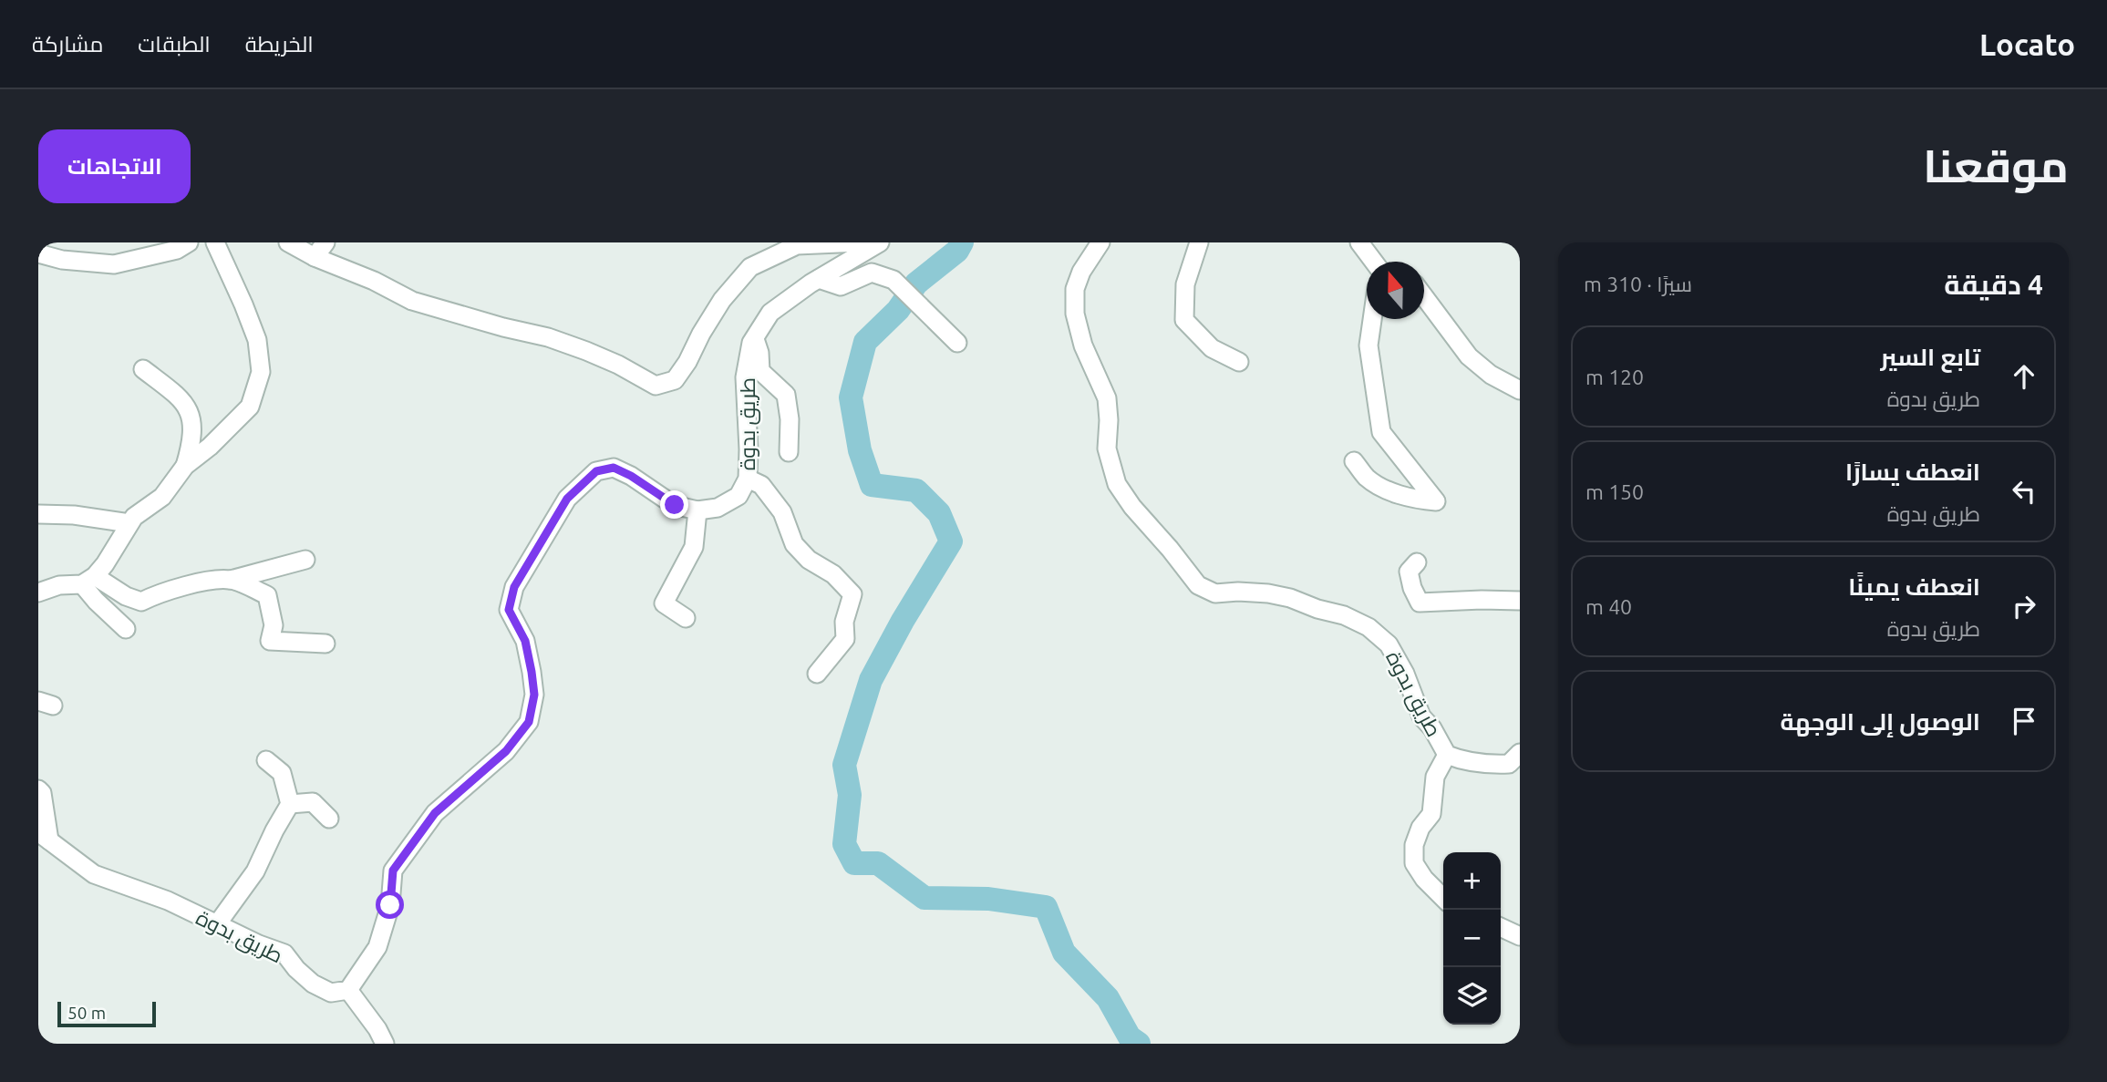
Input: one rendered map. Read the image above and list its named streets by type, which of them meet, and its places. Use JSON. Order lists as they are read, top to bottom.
{
  "streets": {
    "street": ["طريق بدوة"]
  },
  "scale_bar": "50 m",
  "north": "top",
  "page": {
    "header": "Locato",
    "nav": ["الخريطة", "الطبقات", "مشاركة"],
    "title": "موقعنا",
    "buttons": "الاتجاهات",
    "heading": ["4 دقيقة", "سيرًا · 310 m"],
    "list": [
      ["تابع السير", "طريق بدوة", "120 m"],
      ["انعطف يسارًا", "طريق بدوة", "150 m"],
      ["انعطف يمينًا", "طريق بدوة", "40 m"],
      "الوصول إلى الوجهة"
    ],
    "map_buttons": ["+", "−"],
    "scale": "50 m"
  }
}
